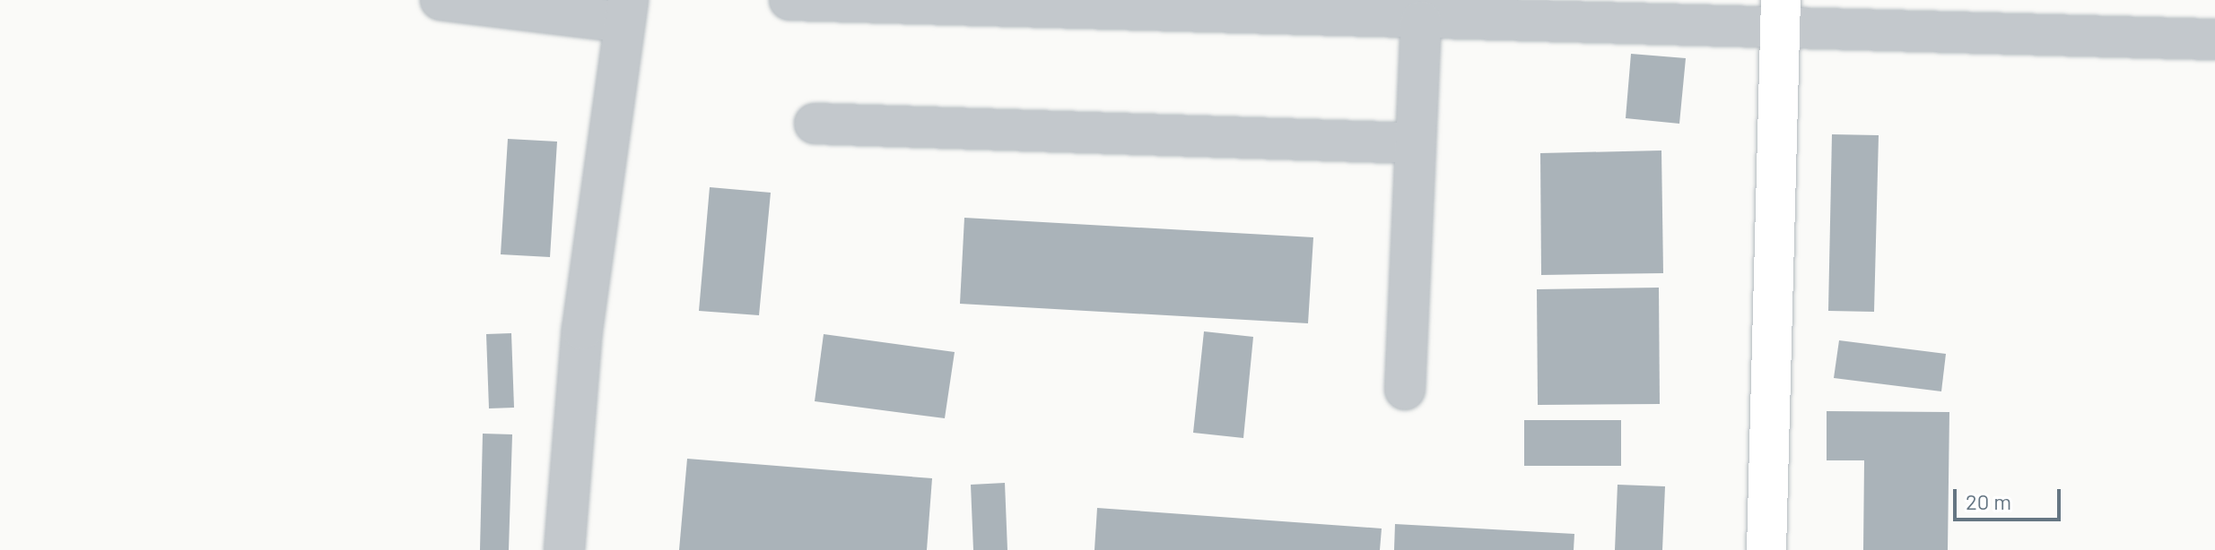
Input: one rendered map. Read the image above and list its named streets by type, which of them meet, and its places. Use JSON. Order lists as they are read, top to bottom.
{
  "scale_bar": "20 m"
}
